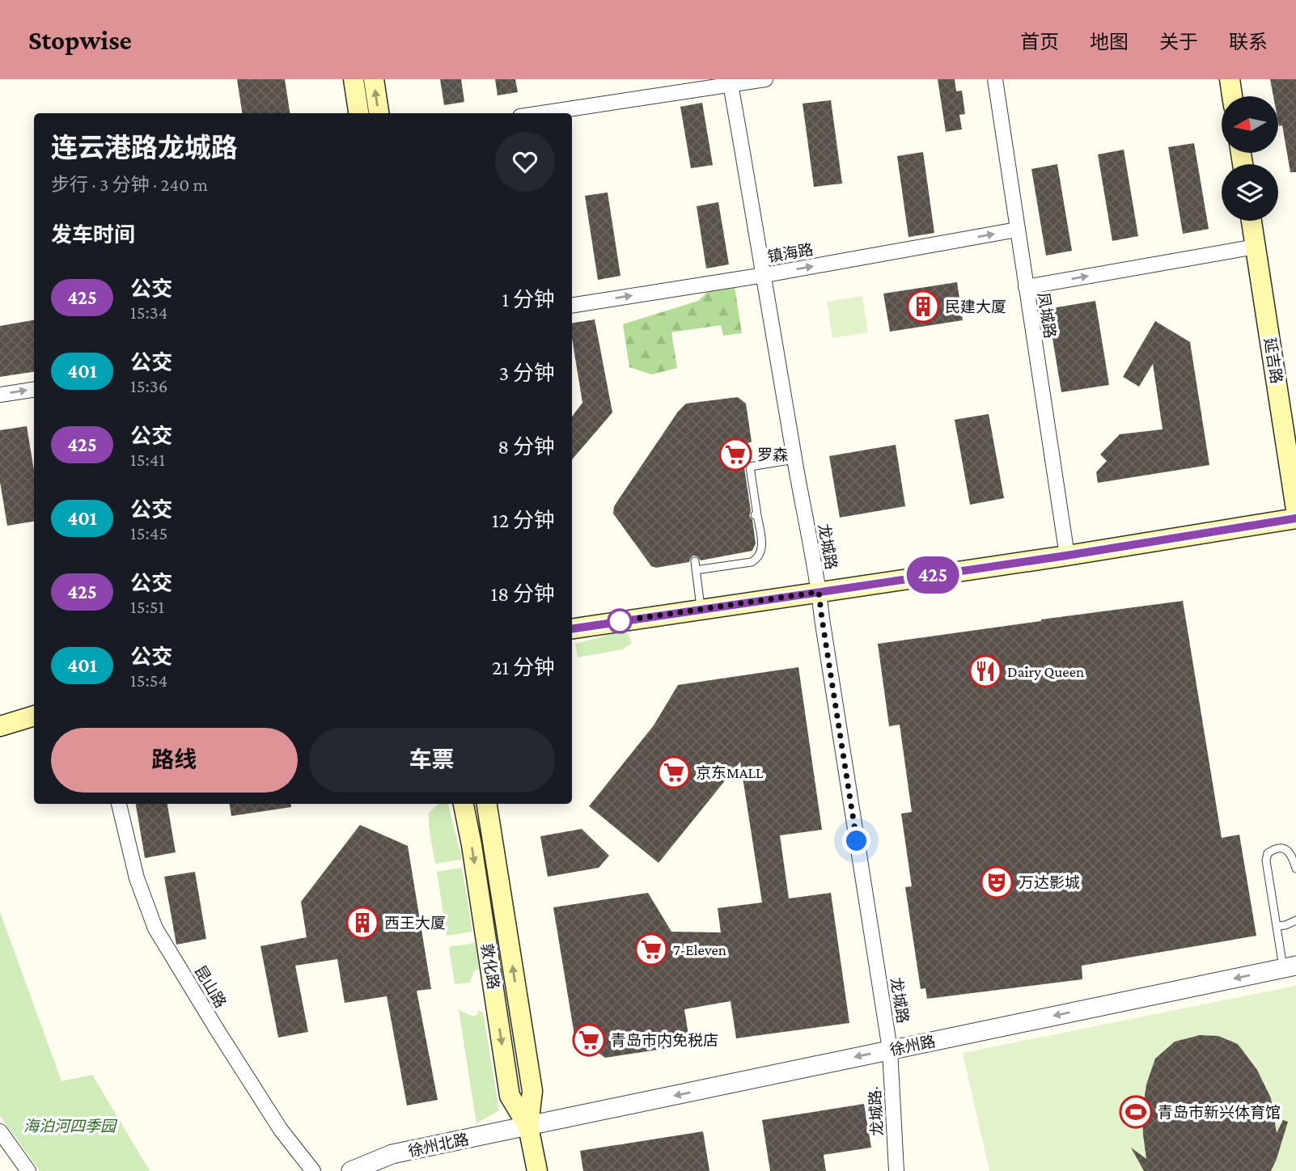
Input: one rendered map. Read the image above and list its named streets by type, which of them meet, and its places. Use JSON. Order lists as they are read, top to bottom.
{
  "streets": {
    "main road": ["延吉路", "敦化路"],
    "street": [
      "镇海路",
      "凤城路",
      "龙城路",
      "昆山路",
      "徐州路",
      "龙城路·",
      "徐州北路"
    ]
  },
  "crossings": [
    ["镇海路", "凤城路"],
    ["镇海路", "龙城路"],
    ["龙城路", "徐州路"],
    ["龙城路", "龙城路·"],
    ["敦化路", "徐州路"],
    ["敦化路", "徐州北路"],
    ["徐州路", "龙城路·"],
    ["徐州路", "徐州北路"]
  ],
  "one_way": ["镇海路", "徐州路"],
  "parks": ["海泊河四季园"],
  "places": {
    "building": ["民建大厦", "西王大厦"],
    "supermarket": [
      "罗森",
      "京东MALL",
      "7-Eleven",
      "青岛市内免税店"
    ],
    "restaurant": ["Dairy Queen"],
    "theatre": ["万达影城"],
    "sports": ["青岛市新兴体育馆"]
  },
  "lines": ["bus line 425"],
  "north": "left",
  "page": {
    "header": "Stopwise",
    "nav": [
      "首页",
      "地图",
      "关于",
      "联系"
    ],
    "on_map": "425",
    "heading": [
      ["连云港路龙城路", "步行 · 3 分钟 · 240 m"],
      "发车时间"
    ],
    "list": [
      {
        "mark": "425",
        "name": "公交",
        "note": "15:34",
        "value": "1 分钟"
      },
      {
        "mark": "401",
        "name": "公交",
        "note": "15:36",
        "value": "3 分钟"
      },
      {
        "mark": "425",
        "name": "公交",
        "note": "15:41",
        "value": "8 分钟"
      },
      {
        "mark": "401",
        "name": "公交",
        "note": "15:45",
        "value": "12 分钟"
      },
      {
        "mark": "425",
        "name": "公交",
        "note": "15:51",
        "value": "18 分钟"
      },
      {
        "mark": "401",
        "name": "公交",
        "note": "15:54",
        "value": "21 分钟"
      }
    ],
    "buttons": ["路线", "车票"]
  }
}
